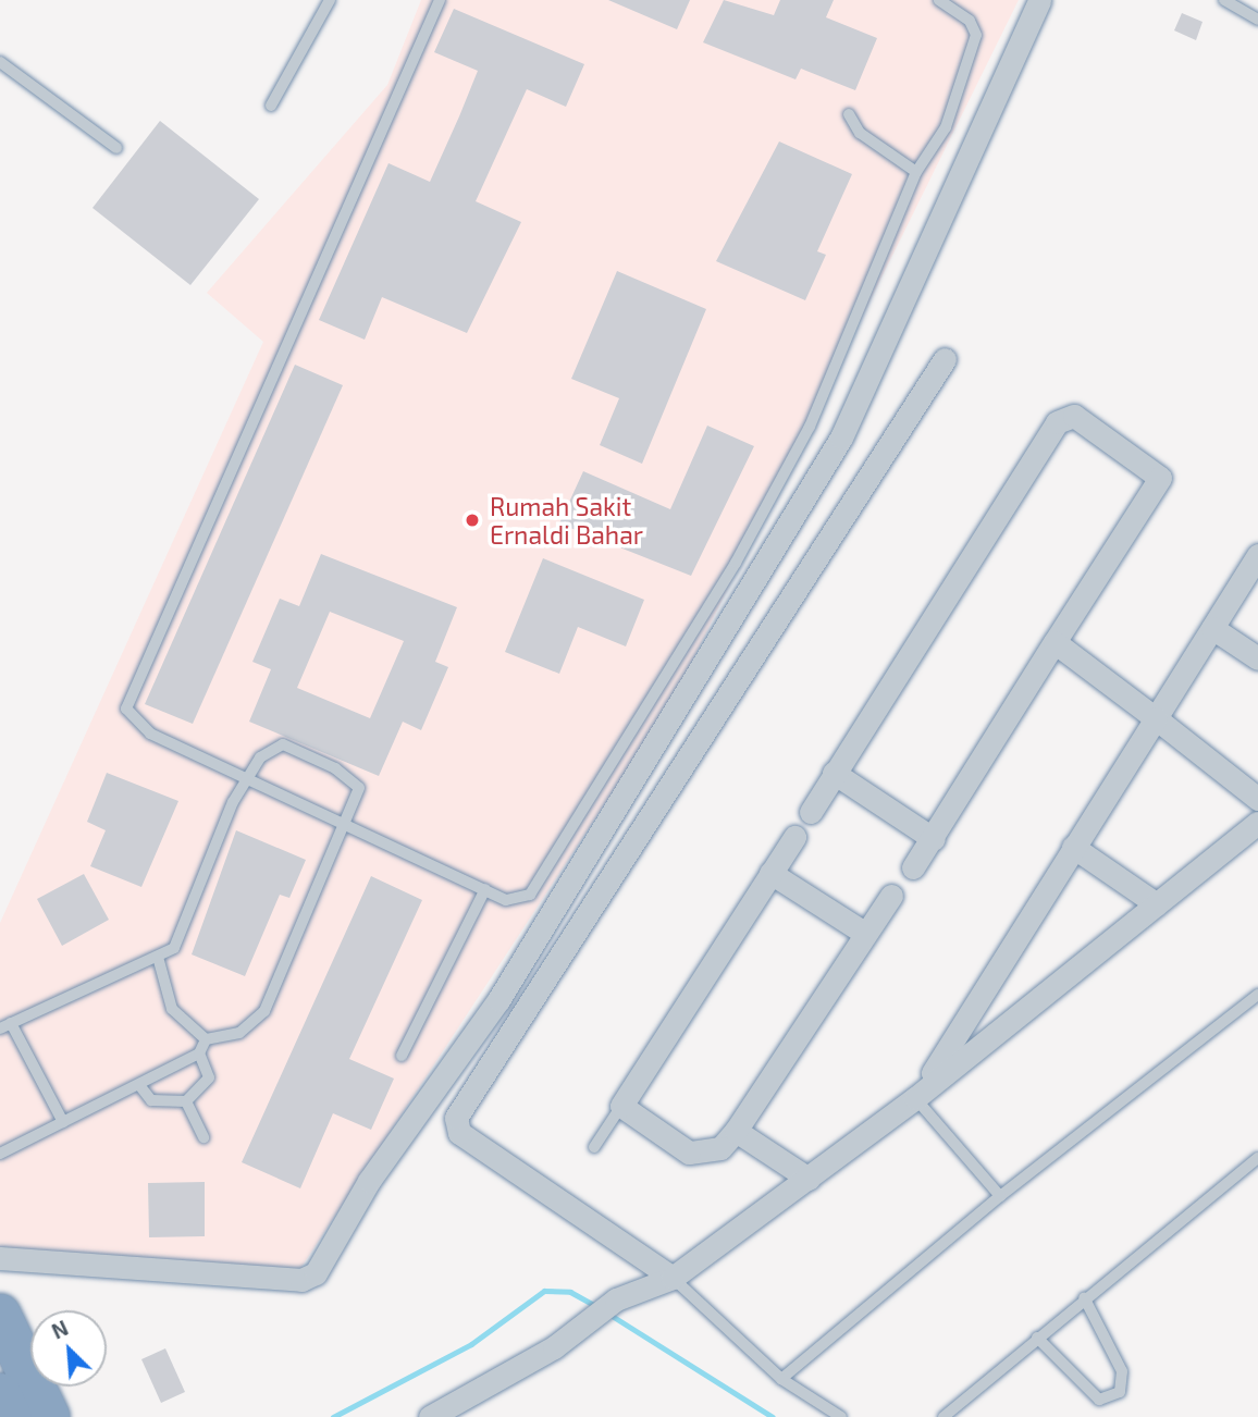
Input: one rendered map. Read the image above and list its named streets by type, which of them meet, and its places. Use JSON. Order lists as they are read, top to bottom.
{
  "places": ["Rumah Sakit Ernaldi Bahar"],
  "north": "top left"
}
